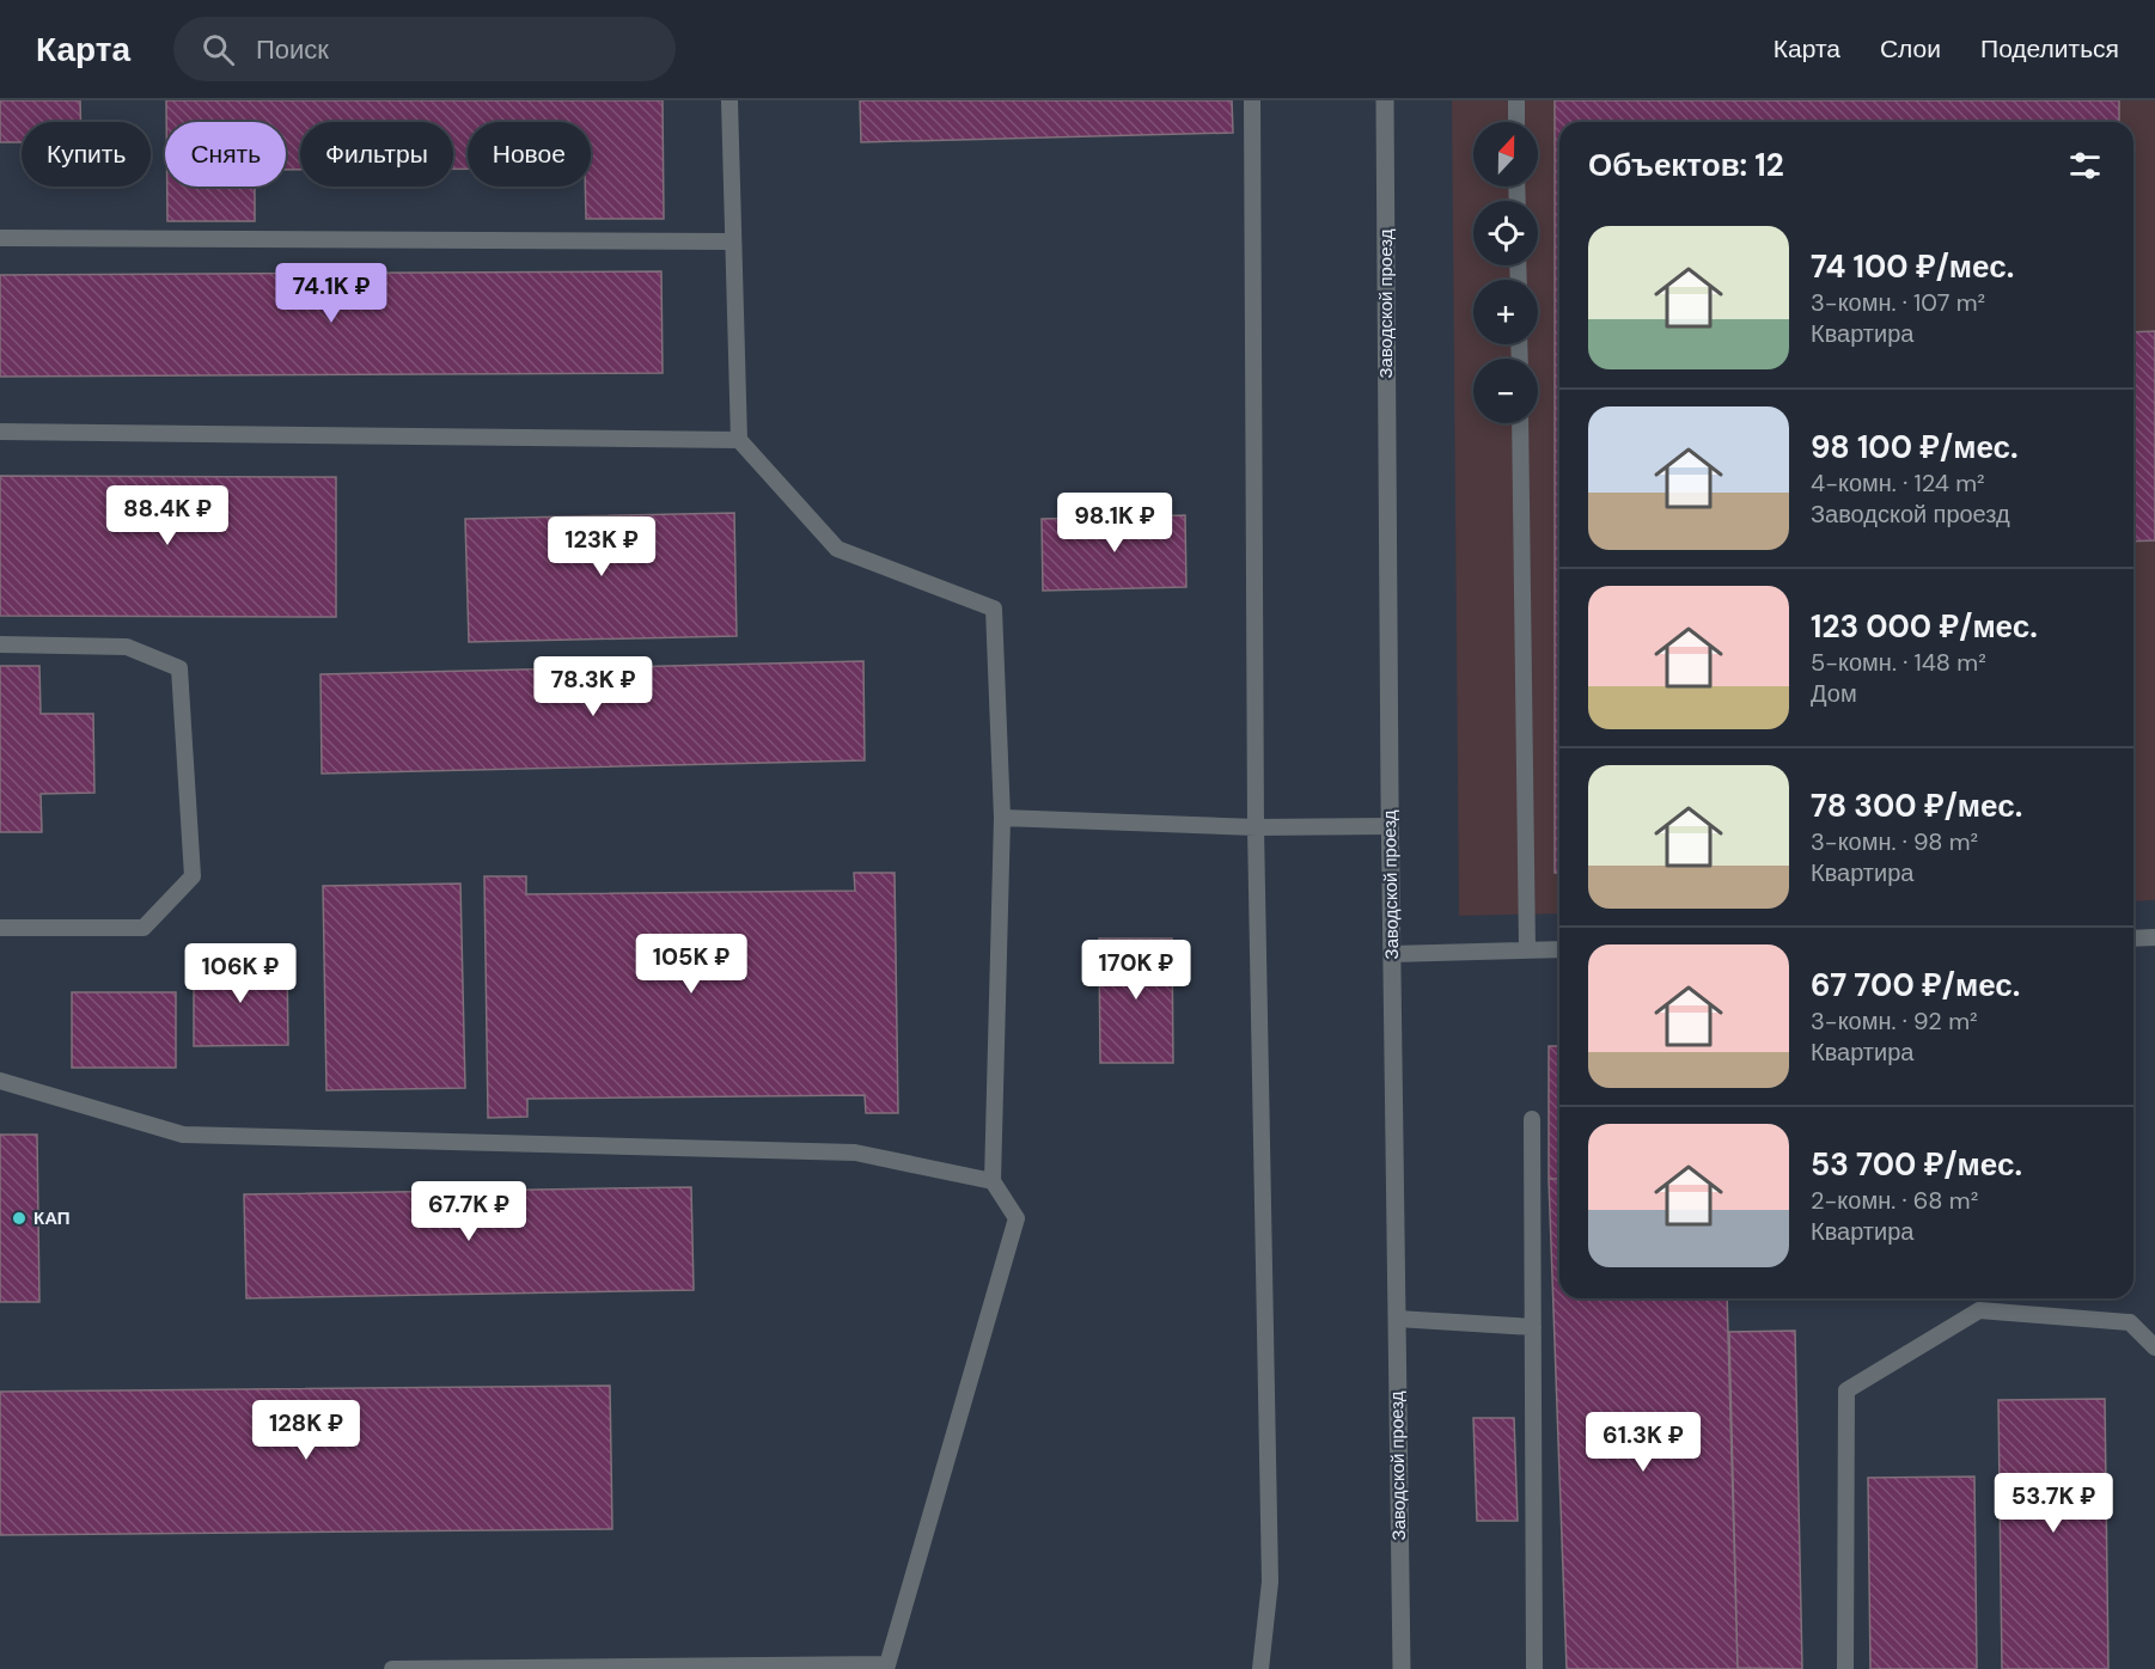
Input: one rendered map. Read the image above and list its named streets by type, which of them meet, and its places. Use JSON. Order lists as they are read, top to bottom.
{
  "streets": {
    "street": ["Заводской проезд"]
  },
  "places": ["КАП"],
  "north": "top",
  "page": {
    "header": "Карта",
    "search": "Поиск",
    "nav": ["Карта", "Слои", "Поделиться"],
    "map_buttons": ["+", "−"],
    "chip": [
      "Купить",
      "Снять",
      "Фильтры",
      "Новое"
    ],
    "heading": "Объектов: 12",
    "list": [
      {
        "name": "74 100 ₽/мес.",
        "note": "3-комн. · 107 m² · Квартира"
      },
      {
        "name": "98 100 ₽/мес.",
        "note": "4-комн. · 124 m² · Заводской проезд"
      },
      {
        "name": "123 000 ₽/мес.",
        "note": "5-комн. · 148 m² · Дом"
      },
      {
        "name": "78 300 ₽/мес.",
        "note": "3-комн. · 98 m² · Квартира"
      },
      {
        "name": "67 700 ₽/мес.",
        "note": "3-комн. · 92 m² · Квартира"
      },
      {
        "name": "53 700 ₽/мес.",
        "note": "2-комн. · 68 m² · Квартира"
      }
    ],
    "price": [
      "74.1K ₽",
      "88.4K ₽",
      "98.1K ₽",
      "123K ₽",
      "78.3K ₽",
      "105K ₽",
      "170K ₽",
      "106K ₽",
      "67.7K ₽",
      "128K ₽",
      "61.3K ₽",
      "53.7K ₽"
    ]
  }
}
